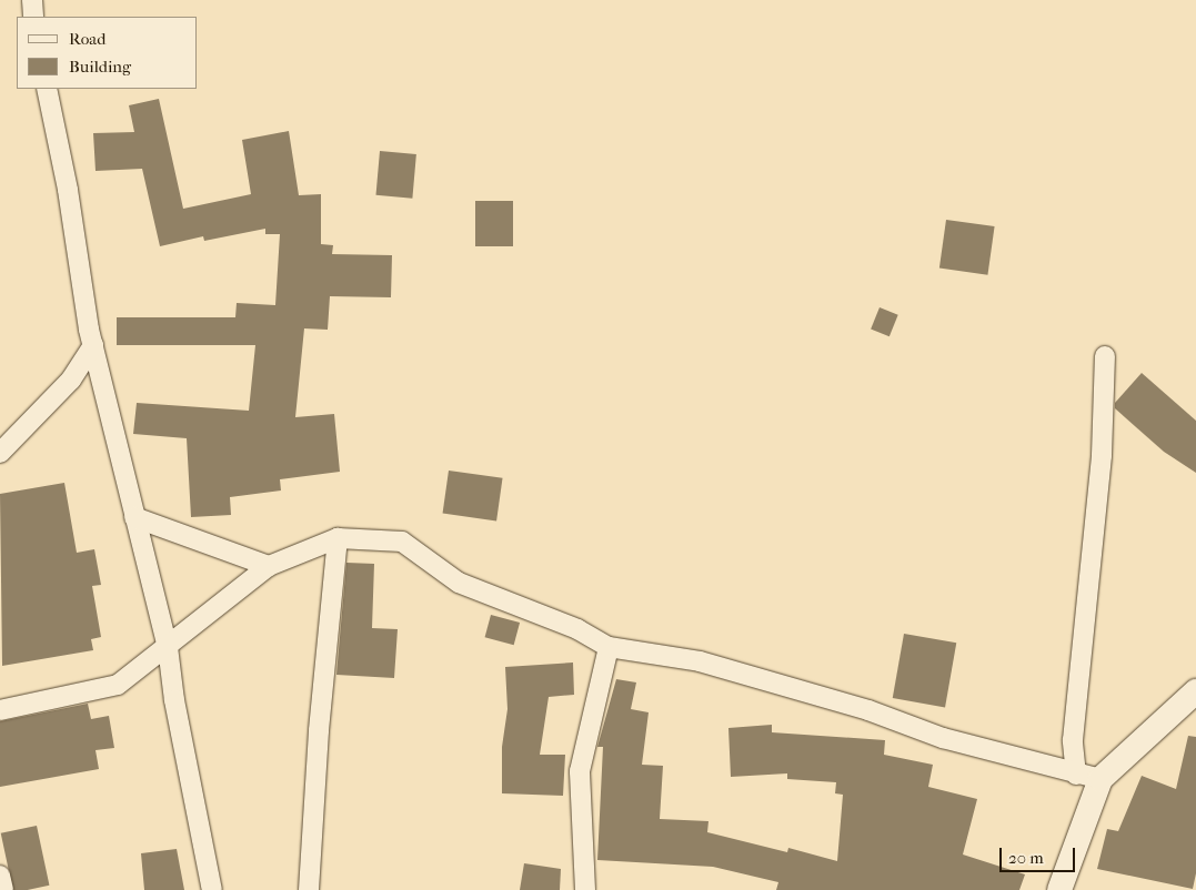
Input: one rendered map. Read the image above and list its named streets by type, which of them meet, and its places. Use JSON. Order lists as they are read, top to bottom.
{
  "legend": ["Road", "Building"],
  "scale_bar": "20 m"
}
